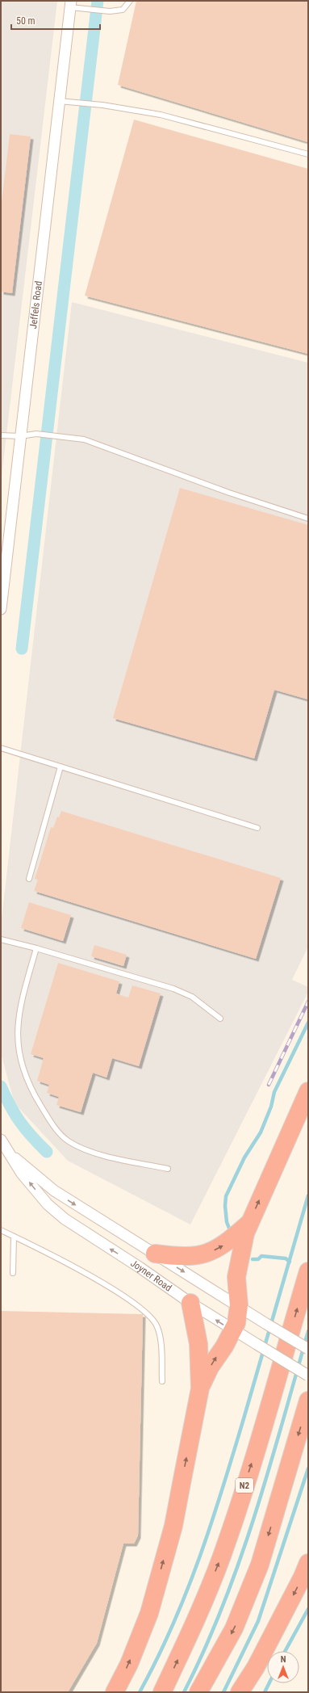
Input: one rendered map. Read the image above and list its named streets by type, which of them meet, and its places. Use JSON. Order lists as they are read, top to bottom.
{
  "streets": {
    "highway": ["N2"],
    "street": ["Jeffels Road", "Joyner Road"]
  },
  "scale_bar": "50 m",
  "north": "top"
}
